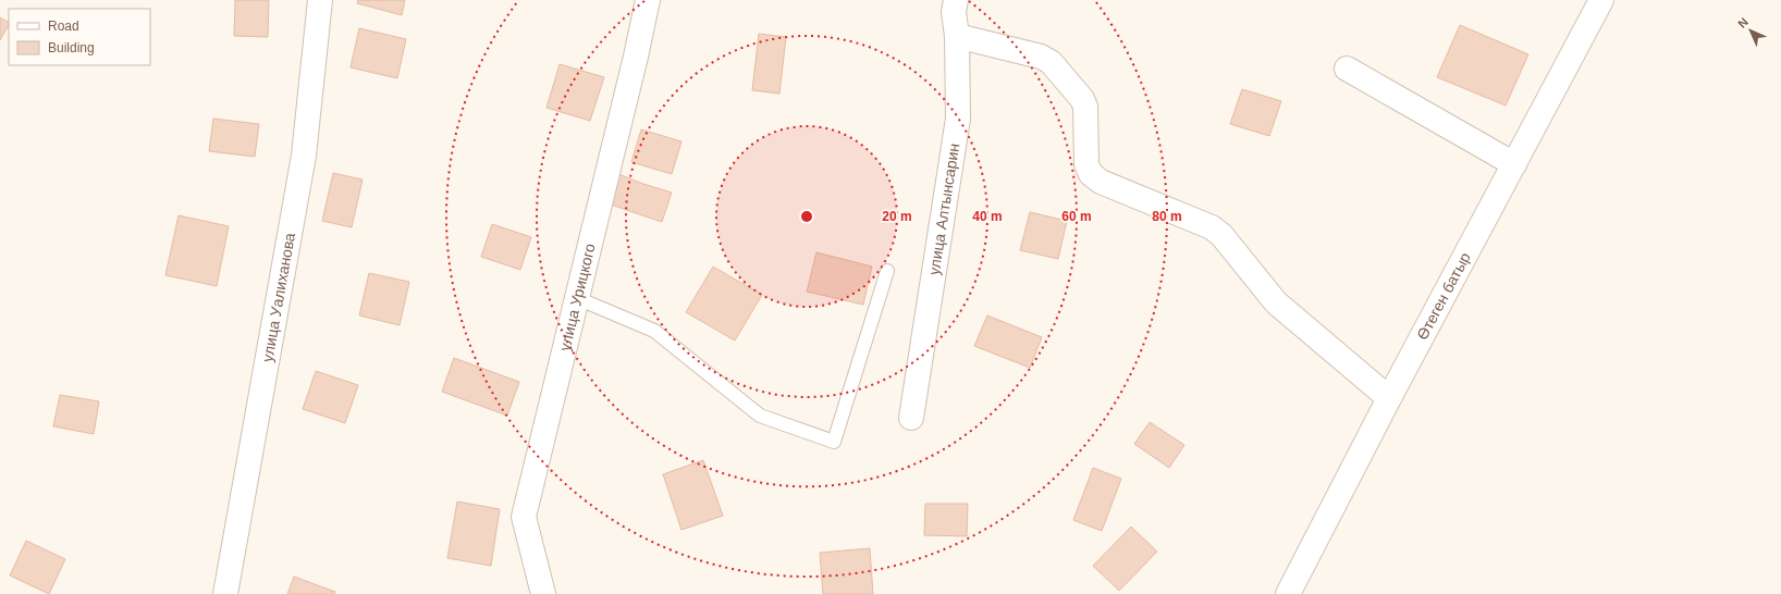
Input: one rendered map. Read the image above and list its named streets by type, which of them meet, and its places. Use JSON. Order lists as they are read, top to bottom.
{
  "streets": {
    "street": [
      "улица Алтынсарин",
      "улица Урицкого",
      "Өтеген батыр",
      "улица Уалиханова"
    ]
  },
  "legend": ["Road", "Building"],
  "north": "top left",
  "rings": [
    "20 m",
    "40 m",
    "60 m",
    "80 m"
  ]
}
